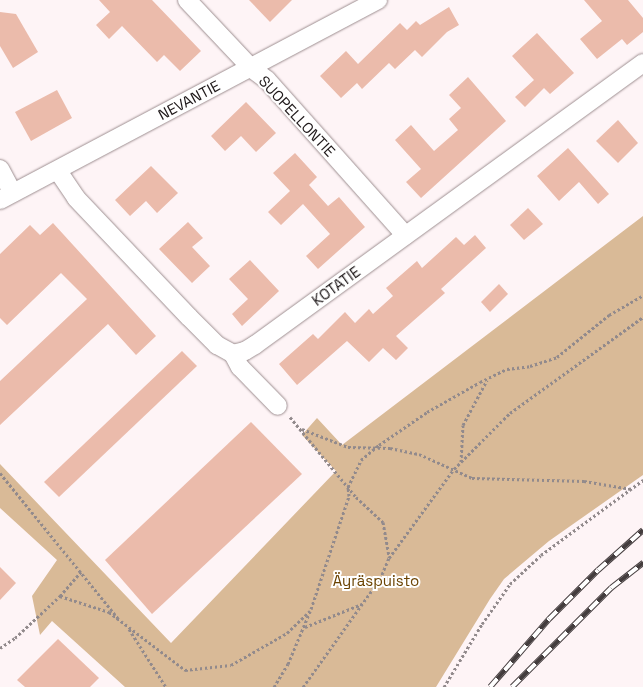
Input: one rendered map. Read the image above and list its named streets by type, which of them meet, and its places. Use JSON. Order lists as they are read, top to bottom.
{
  "streets": {
    "street": ["NEVANTIE", "SUOPELLONTIE", "KOTATIE"]
  },
  "crossings": [
    ["NEVANTIE", "SUOPELLONTIE"],
    ["SUOPELLONTIE", "KOTATIE"]
  ],
  "parks": ["Äyräspuisto"]
}
